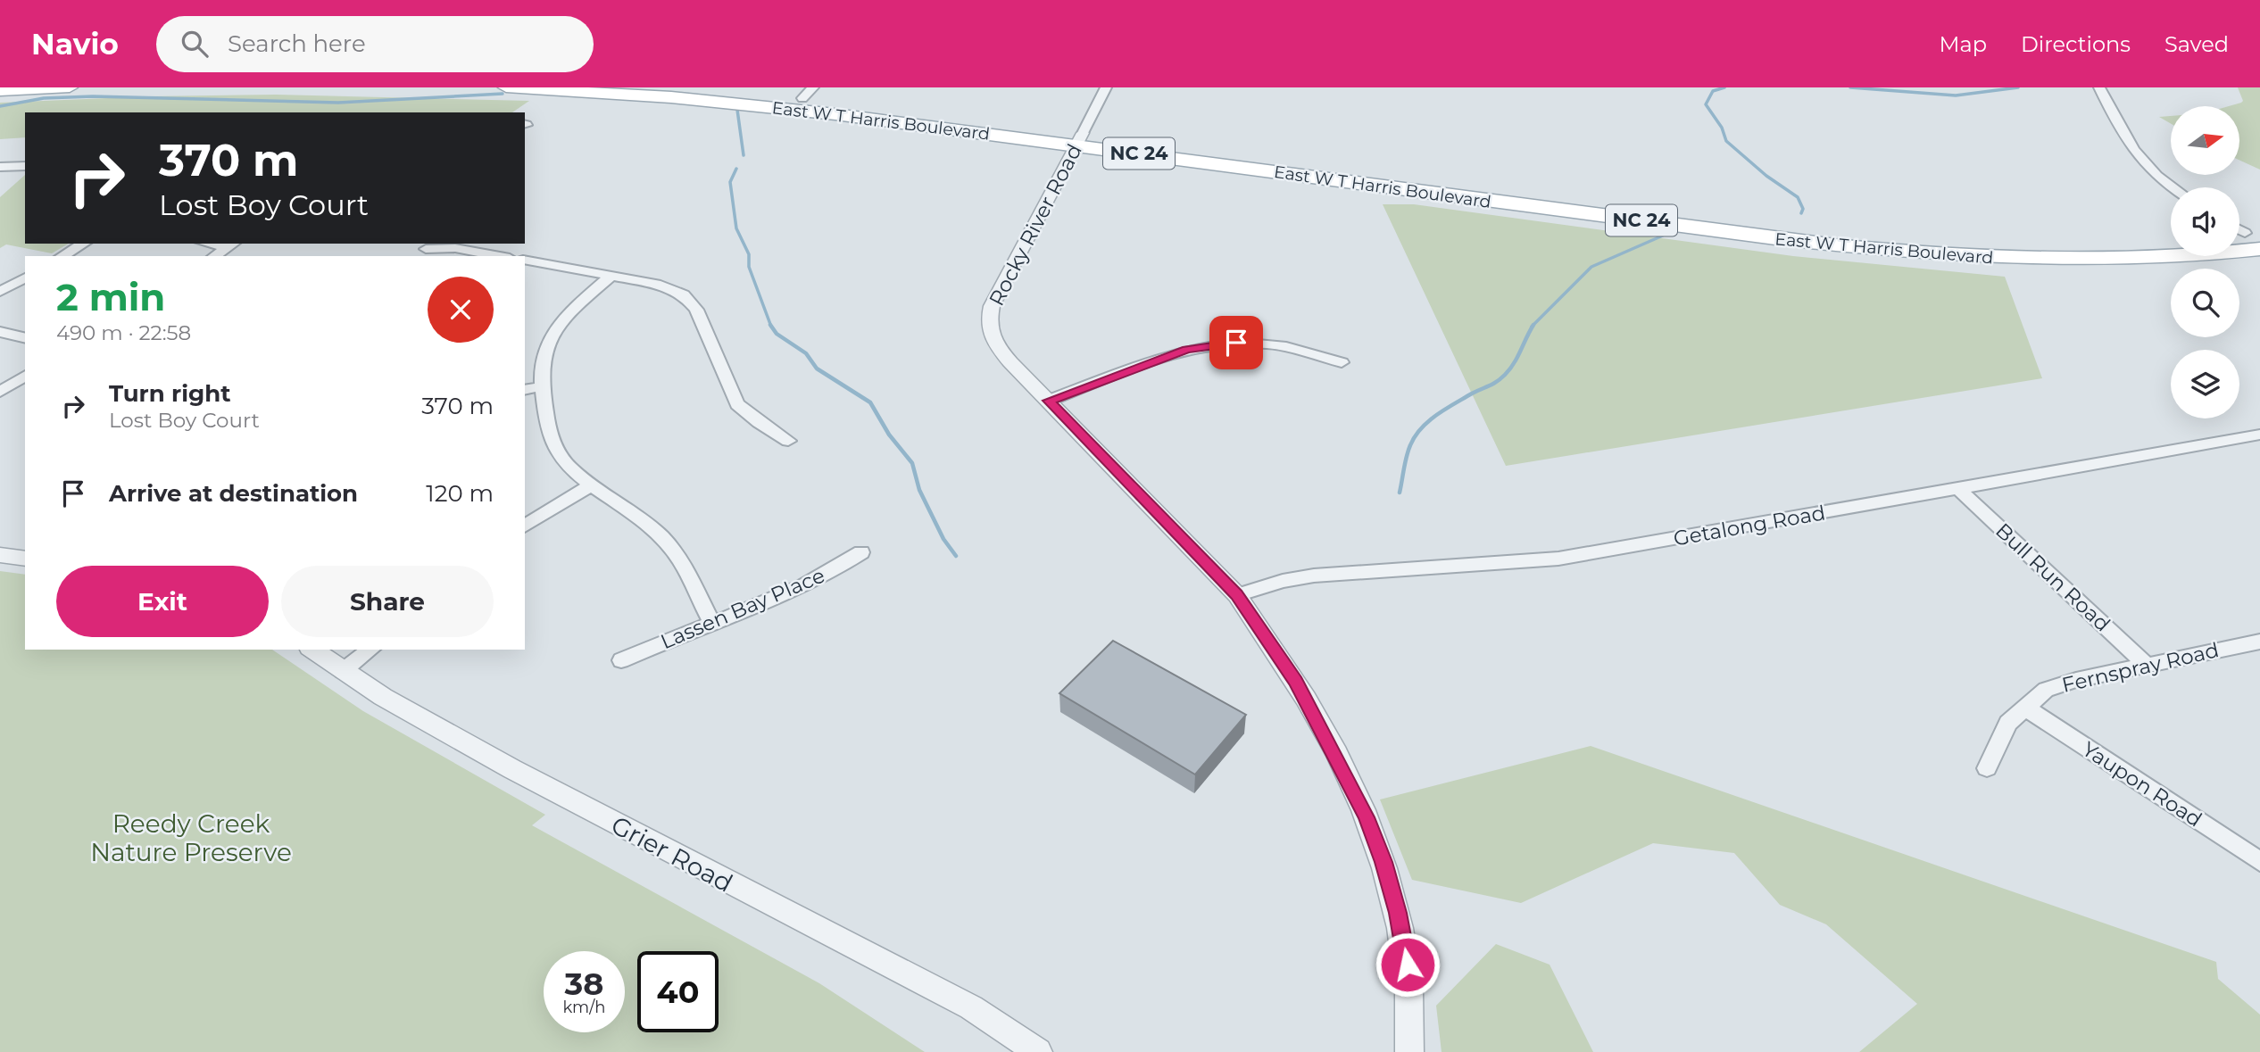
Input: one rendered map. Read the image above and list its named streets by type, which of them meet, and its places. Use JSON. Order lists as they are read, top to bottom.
{
  "streets": {
    "main road": ["East W T Harris Boulevard", "NC 24"],
    "street": [
      "Rocky River Road",
      "Getalong Road",
      "Bull Run Road",
      "Lassen Bay Place",
      "Fernspray Road",
      "Yaupon Road",
      "Grier Road"
    ]
  },
  "crossings": [
    ["East W T Harris Boulevard", "Rocky River Road"],
    ["Rocky River Road", "Getalong Road"],
    ["Getalong Road", "Bull Run Road"],
    ["Bull Run Road", "Fernspray Road"],
    ["Fernspray Road", "Yaupon Road"]
  ],
  "parks": ["Reedy Creek Nature Preserve"],
  "north": "right",
  "page": {
    "header": "Navio",
    "search": "Search here",
    "nav": ["Map", "Directions", "Saved"],
    "turn": ["370 m", "Lost Boy Court"],
    "heading": ["2 min", "490 m · 22:58"],
    "list": [
      {
        "name": "Turn right",
        "note": "Lost Boy Court",
        "value": "370 m"
      },
      {
        "name": "Arrive at destination",
        "value": "120 m"
      }
    ],
    "buttons": ["Exit", "Share"],
    "speed": "38 km/h",
    "limit": "40"
  }
}
